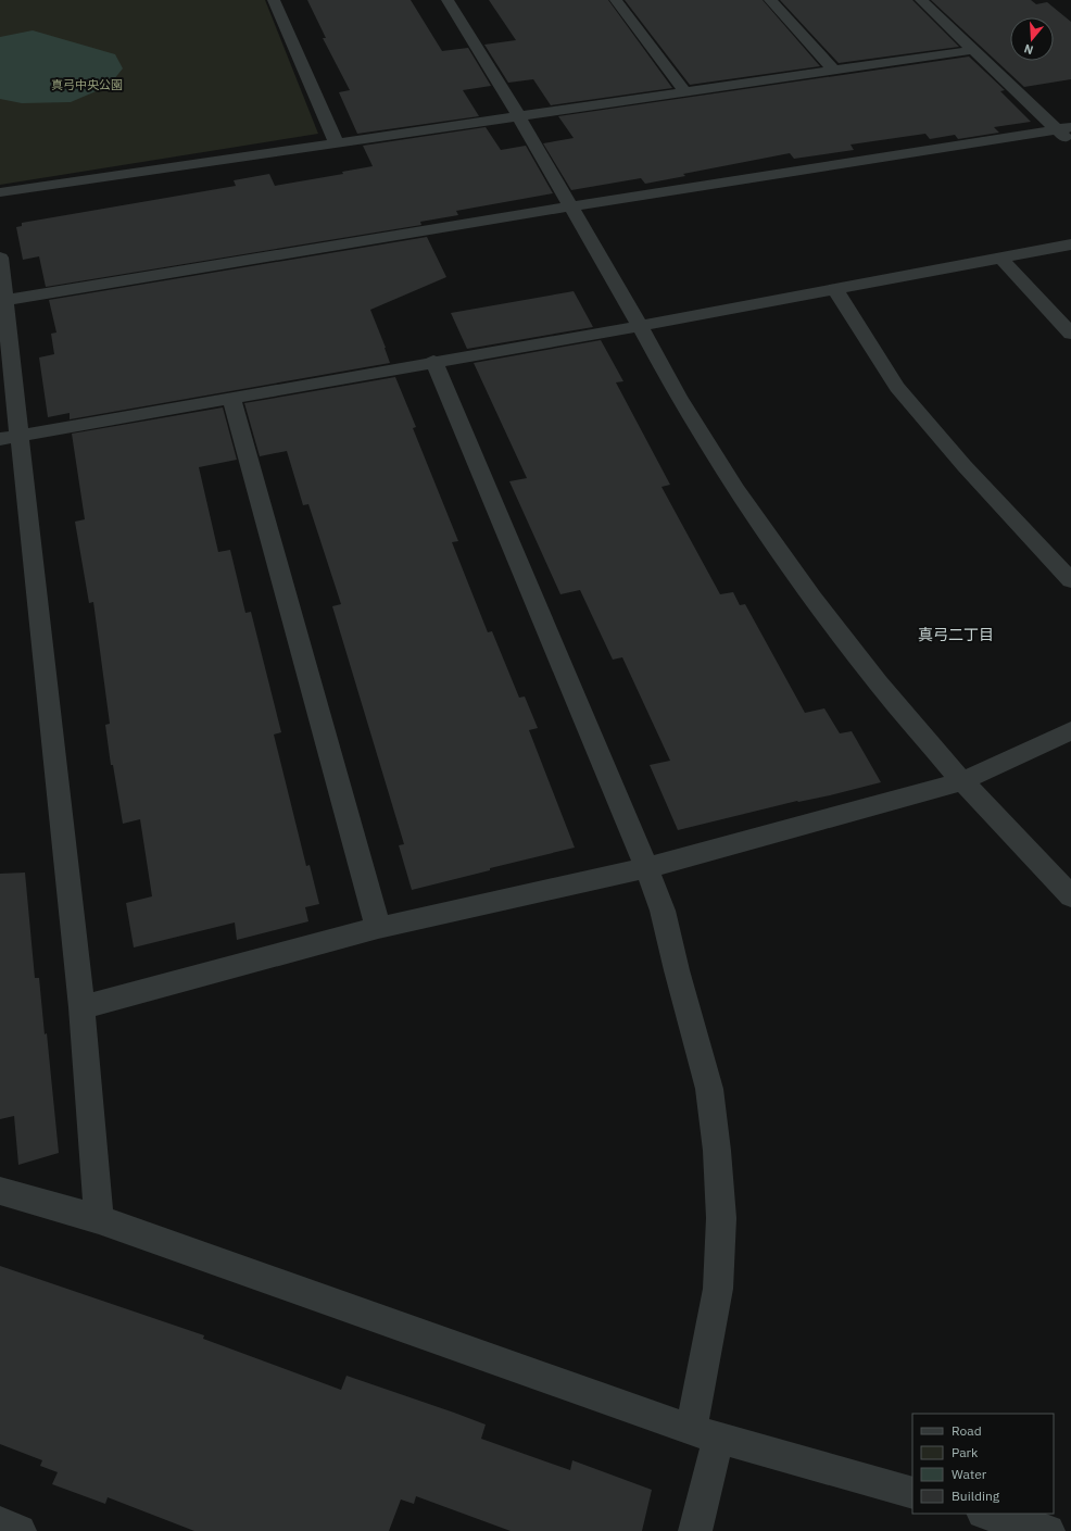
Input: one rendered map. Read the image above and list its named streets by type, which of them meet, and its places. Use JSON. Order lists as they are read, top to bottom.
{
  "districts": ["真弓二丁目"],
  "parks": ["真弓中央公園"],
  "legend": [
    "Road",
    "Park",
    "Water",
    "Building"
  ],
  "north": "bottom"
}
